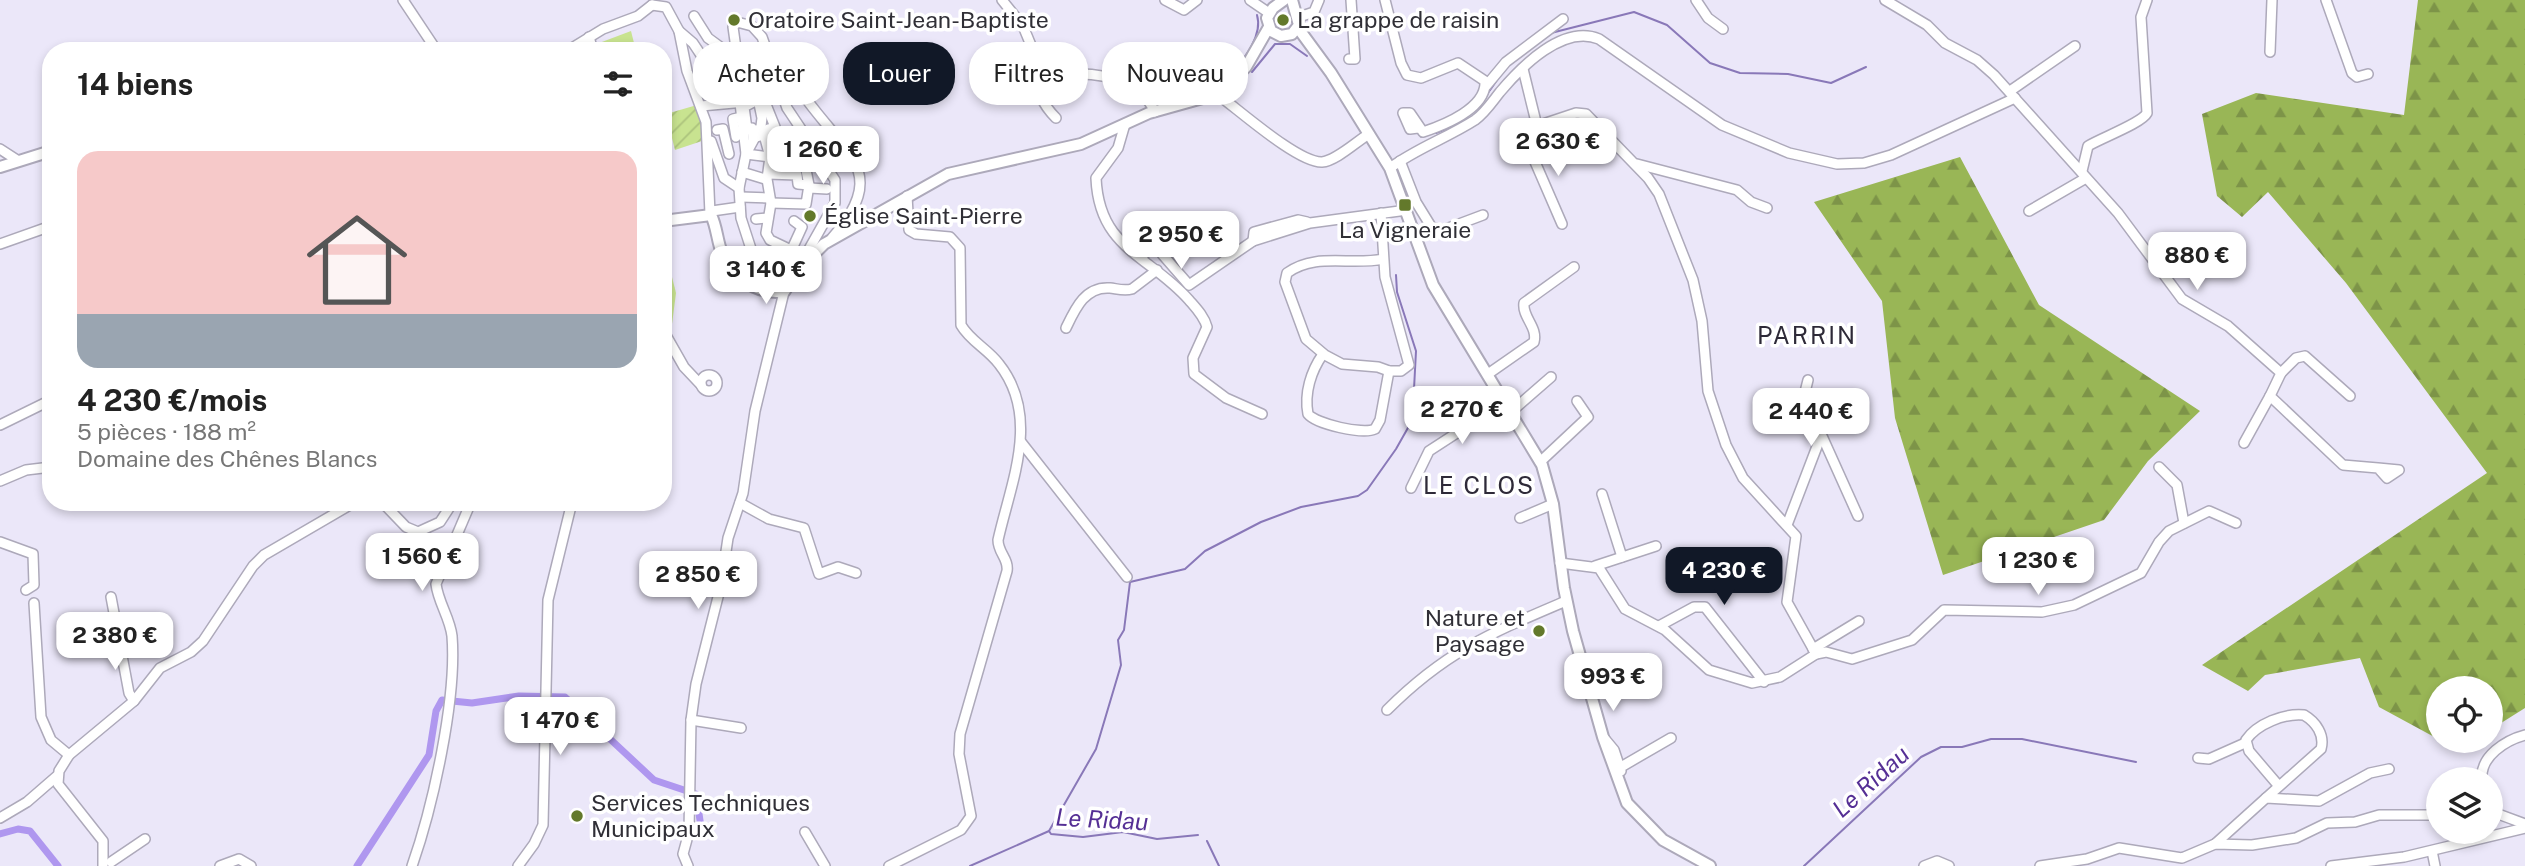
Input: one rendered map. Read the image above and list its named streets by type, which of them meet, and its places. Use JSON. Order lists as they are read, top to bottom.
{
  "districts": ["PARRIN", "LE CLOS"],
  "water": ["Le Ridau"],
  "places": {
    "other": [
      "Oratoire Saint-Jean-Baptiste",
      "La grappe de raisin",
      "Église Saint-Pierre",
      "Nature et Paysage",
      "Services Techniques Municipaux"
    ],
    "transit": ["La Vigneraie"]
  },
  "page": {
    "chip": [
      "Acheter",
      "Louer",
      "Filtres",
      "Nouveau"
    ],
    "heading": "14 biens",
    "price": [
      "2 630 €",
      "1 260 €",
      "2 950 €",
      "880 €",
      "3 140 €",
      "2 270 €",
      "2 440 €",
      "1 560 €",
      "1 230 €",
      "4 230 €",
      "2 850 €",
      "2 380 €",
      "993 €",
      "1 470 €"
    ],
    "list": [
      {
        "name": "4 230 €/mois",
        "note": "5 pièces · 188 m² · Domaine des Chênes Blancs"
      }
    ]
  }
}
